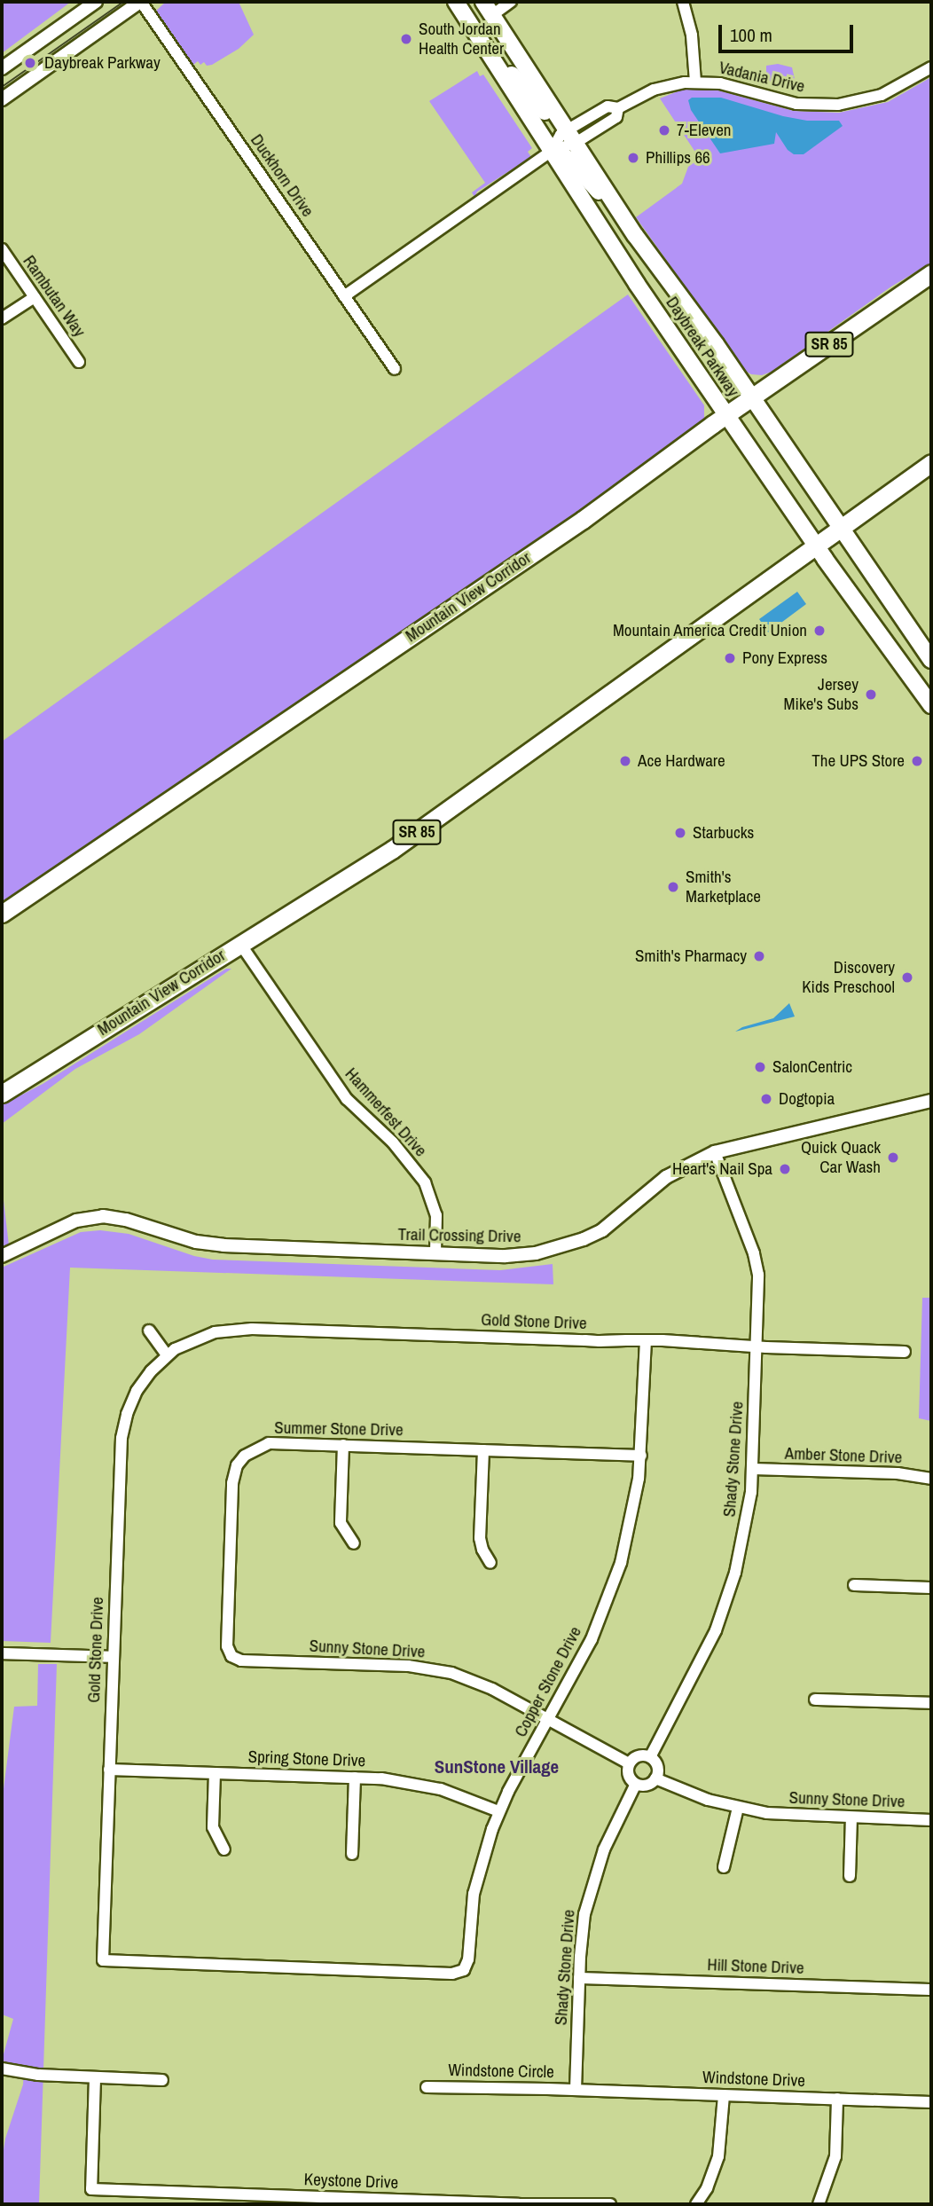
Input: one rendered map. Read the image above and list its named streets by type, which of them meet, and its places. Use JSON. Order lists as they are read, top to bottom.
{
  "streets": {
    "highway": ["SR 85", "Mountain View Corridor"],
    "main road": ["Daybreak Parkway"],
    "street": [
      "Vadania Drive",
      "Duckhorn Drive",
      "Rambutan Way",
      "Hammerfest Drive",
      "Trail Crossing Drive",
      "Gold Stone Drive",
      "Summer Stone Drive",
      "Amber Stone Drive",
      "Shady Stone Drive",
      "Sunny Stone Drive",
      "Copper Stone Drive",
      "Spring Stone Drive",
      "Hill Stone Drive",
      "Windstone Circle",
      "Windstone Drive",
      "Keystone Drive"
    ]
  },
  "crossings": [
    ["Vadania Drive", "Duckhorn Drive"],
    ["Vadania Drive", "Daybreak Parkway"],
    ["Daybreak Parkway", "Mountain View Corridor"],
    ["Mountain View Corridor", "Hammerfest Drive"],
    ["Hammerfest Drive", "Trail Crossing Drive"],
    ["Trail Crossing Drive", "Shady Stone Drive"],
    ["Gold Stone Drive", "Shady Stone Drive"],
    ["Gold Stone Drive", "Copper Stone Drive"],
    ["Gold Stone Drive", "Spring Stone Drive"],
    ["Summer Stone Drive", "Sunny Stone Drive"],
    ["Summer Stone Drive", "Copper Stone Drive"],
    ["Amber Stone Drive", "Shady Stone Drive"],
    ["Shady Stone Drive", "Sunny Stone Drive"],
    ["Shady Stone Drive", "Hill Stone Drive"],
    ["Shady Stone Drive", "Windstone Circle"],
    ["Shady Stone Drive", "Windstone Drive"],
    ["Sunny Stone Drive", "Copper Stone Drive"],
    ["Copper Stone Drive", "Spring Stone Drive"],
    ["Windstone Circle", "Windstone Drive"]
  ],
  "districts": ["SunStone Village"],
  "places": [
    "South Jordan Health Center",
    "Daybreak Parkway",
    "7-Eleven",
    "Phillips 66",
    "Mountain America Credit Union",
    "Pony Express",
    "Jersey Mike's Subs",
    "Ace Hardware",
    "The UPS Store",
    "Starbucks",
    "Smith's Marketplace",
    "Smith's Pharmacy",
    "Discovery Kids Preschool",
    "SalonCentric",
    "Dogtopia",
    "Quick Quack Car Wash",
    "Heart's Nail Spa"
  ],
  "scale_bar": "100 m"
}
